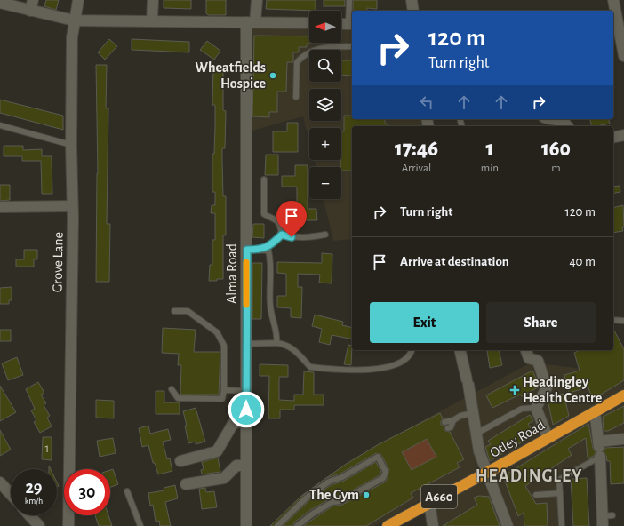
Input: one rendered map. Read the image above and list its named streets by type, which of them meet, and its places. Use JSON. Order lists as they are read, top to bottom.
{
  "streets": {
    "highway": ["Otley Road", "A660"],
    "street": ["Grove Lane", "Alma Road"]
  },
  "districts": ["HEADINGLEY"],
  "places": {
    "other": ["Wheatfields Hospice", "The Gym"],
    "health": ["Headingley Health Centre"]
  },
  "house_numbers": ["1"],
  "north": "left",
  "page": {
    "map_buttons": ["+", "−"],
    "turn": ["120 m", "Turn right"],
    "eta": [
      "17:46",
      "Arrival",
      "1",
      "min",
      "160",
      "m"
    ],
    "list": [
      {
        "name": "Turn right",
        "value": "120 m"
      },
      {
        "name": "Arrive at destination",
        "value": "40 m"
      }
    ],
    "buttons": ["Exit", "Share"],
    "speed": "29 km/h",
    "limit": "30"
  }
}
